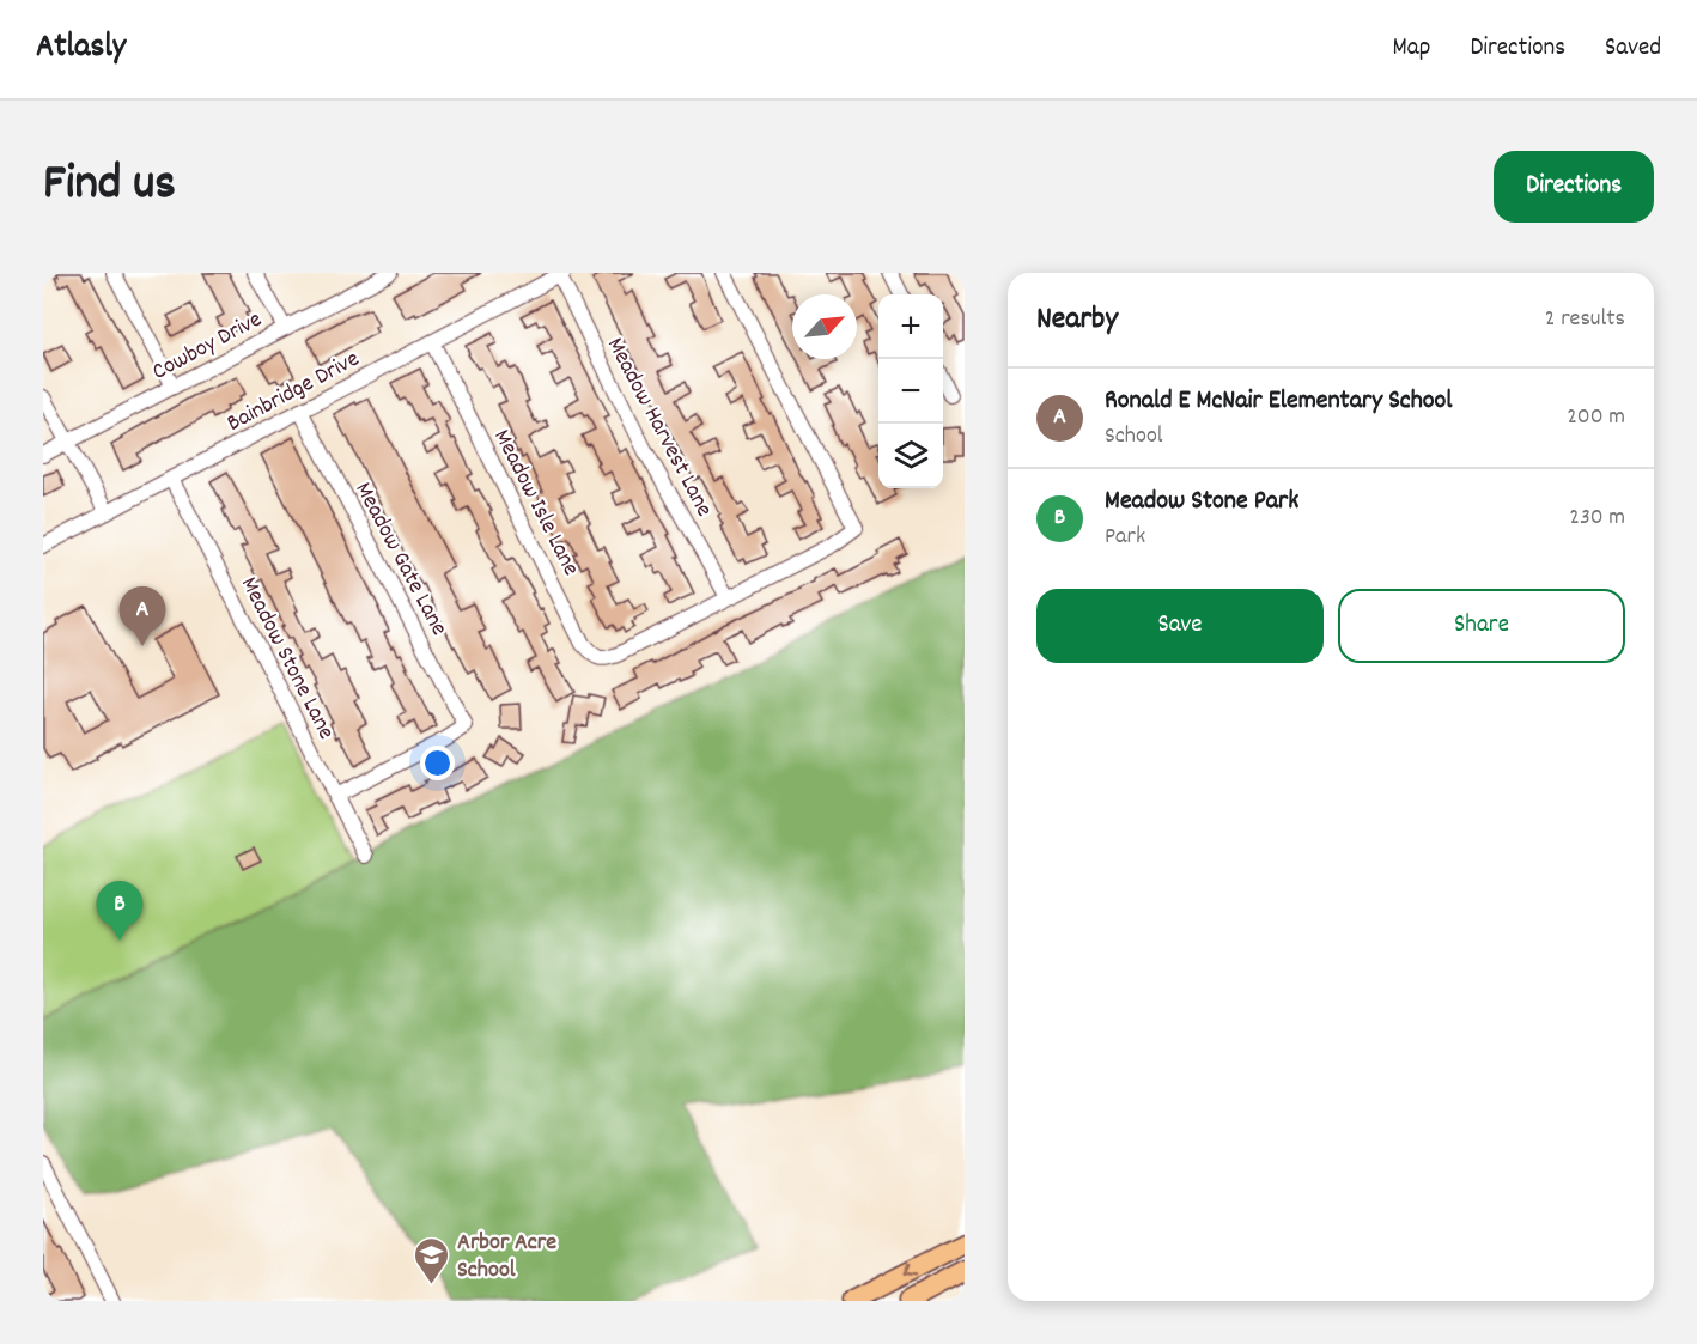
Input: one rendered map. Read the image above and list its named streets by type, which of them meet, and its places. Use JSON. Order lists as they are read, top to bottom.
{
  "streets": {
    "street": [
      "Cowboy Drive",
      "Bainbridge Drive",
      "Meadow Harvest Lane",
      "Meadow Isle Lane",
      "Meadow Gate Lane",
      "Meadow Stone Lane"
    ]
  },
  "crossings": [
    ["Bainbridge Drive", "Meadow Harvest Lane"],
    ["Bainbridge Drive", "Meadow Isle Lane"],
    ["Bainbridge Drive", "Meadow Gate Lane"],
    ["Bainbridge Drive", "Meadow Stone Lane"],
    ["Meadow Harvest Lane", "Meadow Isle Lane"],
    ["Meadow Gate Lane", "Meadow Stone Lane"]
  ],
  "places": {
    "school or university": ["Arbor Acre School"]
  },
  "north": "top right",
  "page": {
    "header": "Atlasly",
    "nav": ["Map", "Directions", "Saved"],
    "title": "Find us",
    "buttons": [
      "Directions",
      ["Save", "Share"]
    ],
    "heading": ["Nearby", "2 results"],
    "map_buttons": ["+", "−"],
    "list": [
      {
        "mark": "A",
        "name": "Ronald E McNair Elementary School",
        "note": "School",
        "value": "200 m"
      },
      {
        "mark": "B",
        "name": "Meadow Stone Park",
        "note": "Park",
        "value": "230 m"
      }
    ],
    "pins": ["A", "B"]
  }
}
